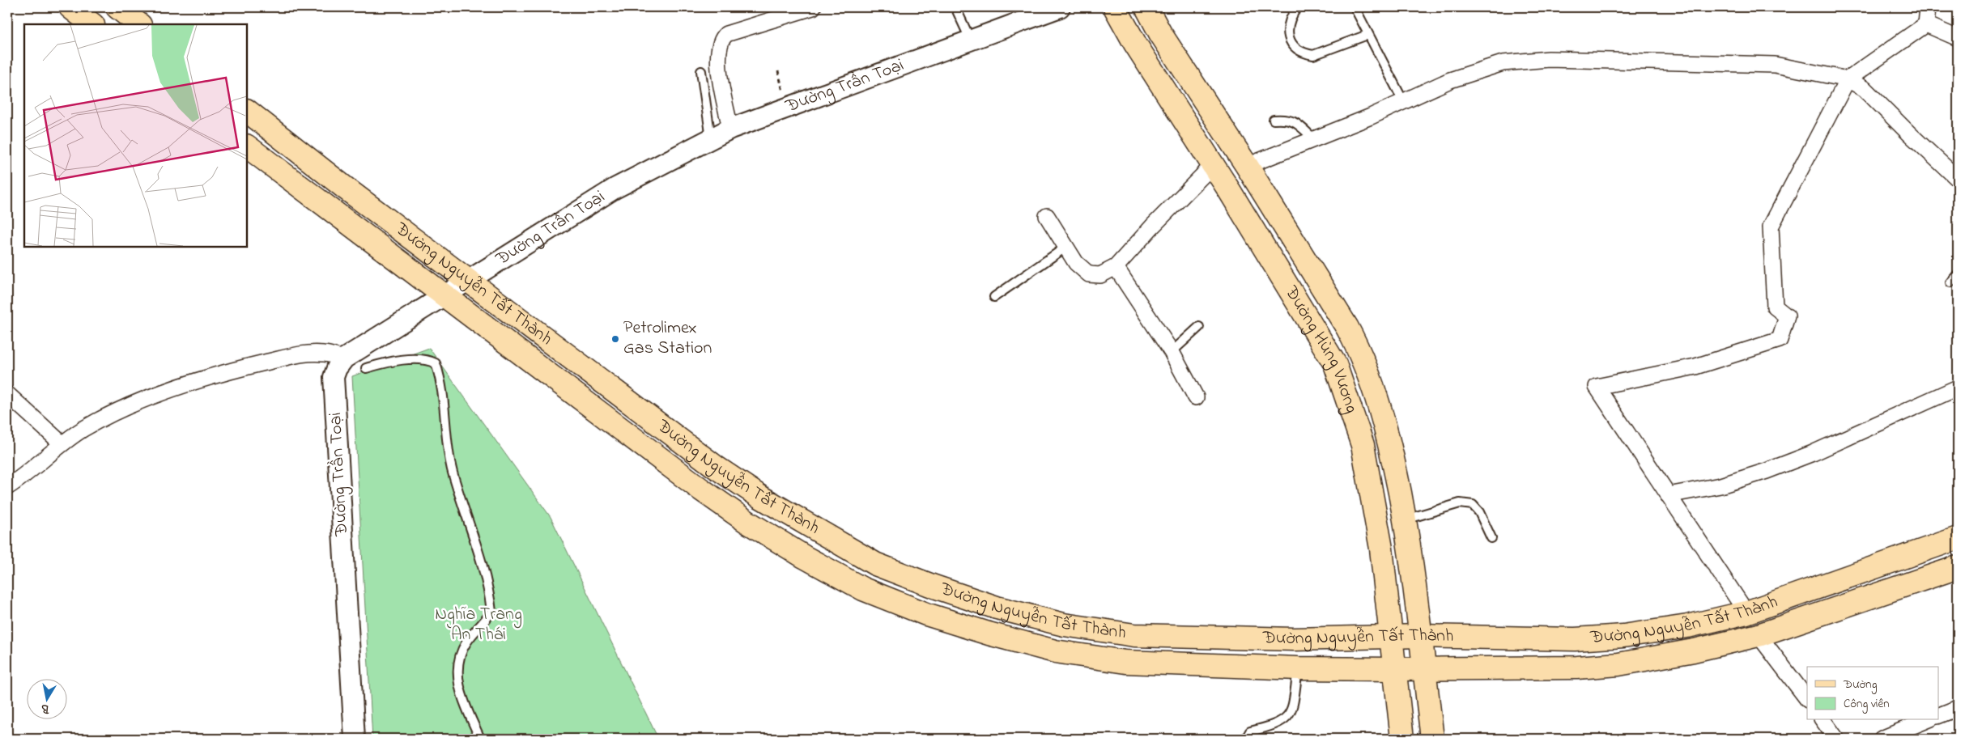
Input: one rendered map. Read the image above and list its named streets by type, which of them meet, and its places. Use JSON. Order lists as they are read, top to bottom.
{
  "streets": {
    "main road": ["Đường Nguyễn Tất Thành", "Đường Hùng Vương"],
    "street": ["Đường Trần Toại"]
  },
  "crossings": [
    ["Đường Trần Toại", "Đường Nguyễn Tất Thành"],
    ["Đường Nguyễn Tất Thành", "Đường Hùng Vương"]
  ],
  "parks": ["Nghĩa Trang An Thái"],
  "places": ["Petrolimex Gas Station"],
  "legend": ["Đường", "Công viên"],
  "north": "bottom"
}
